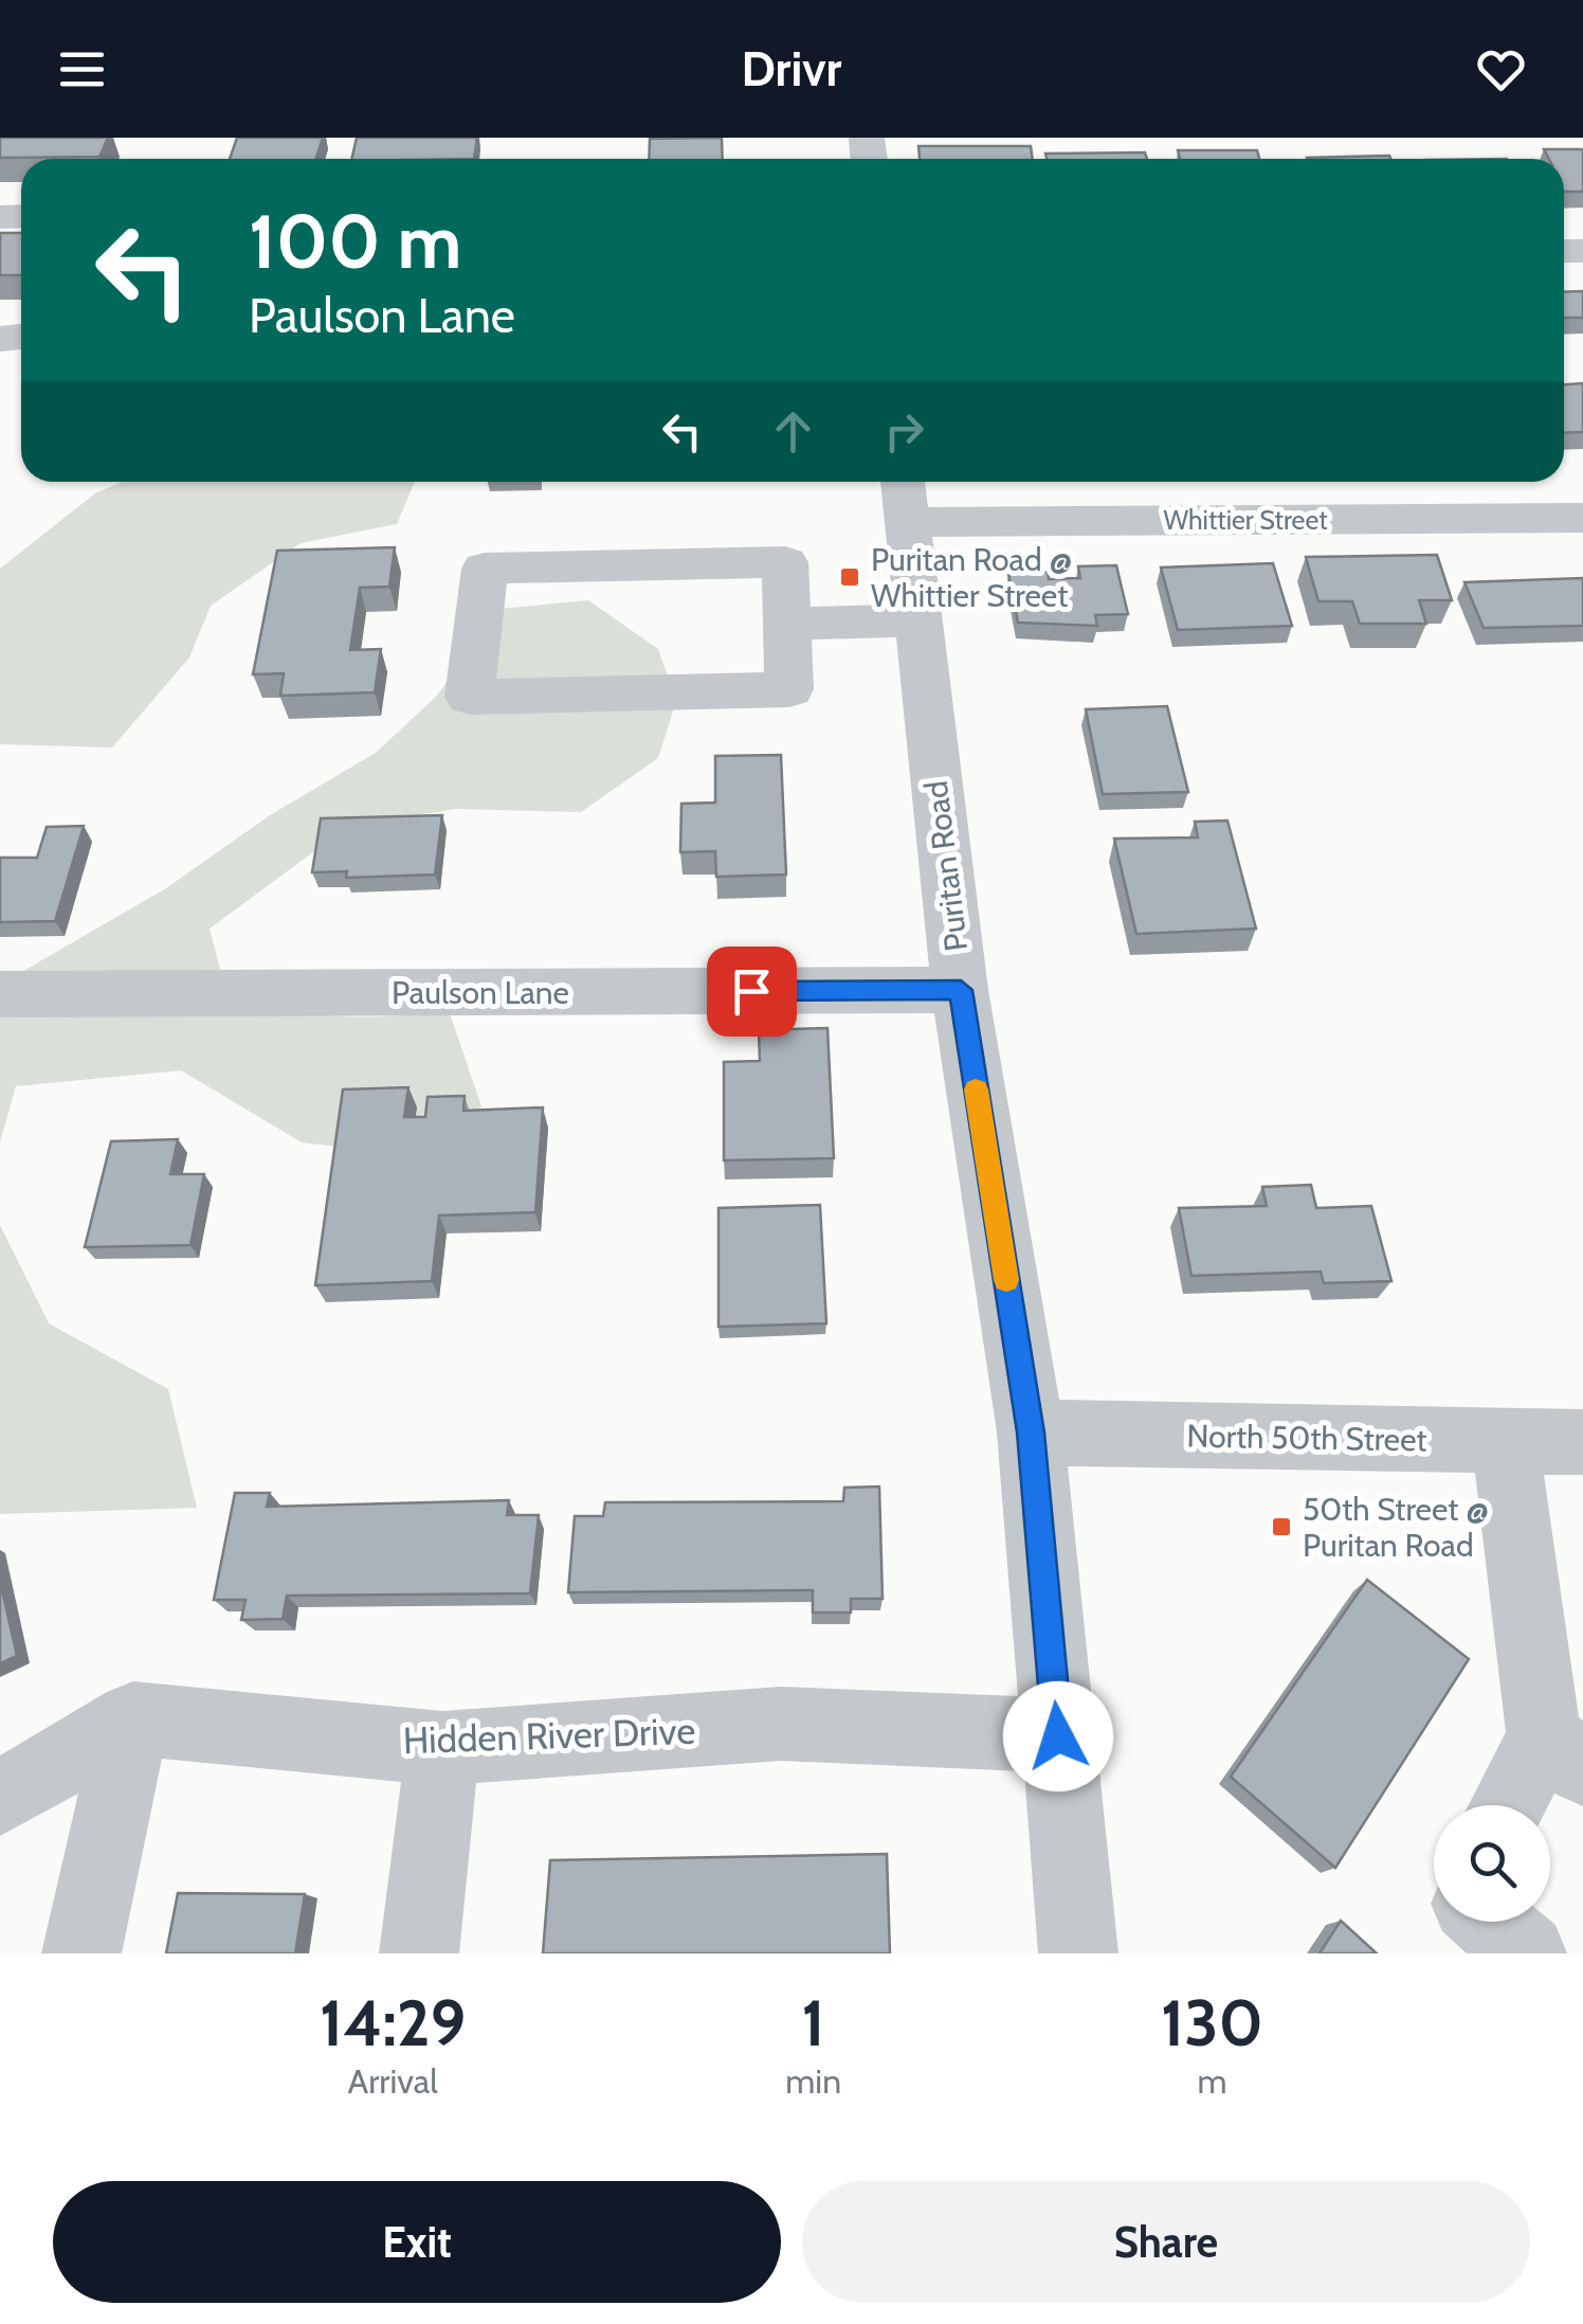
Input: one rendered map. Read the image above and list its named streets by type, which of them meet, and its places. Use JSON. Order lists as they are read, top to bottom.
{
  "streets": {
    "street": [
      "Whittier Street",
      "Puritan Road",
      "Paulson Lane",
      "North 50th Street",
      "Hidden River Drive"
    ]
  },
  "crossings": [
    ["Whittier Street", "Puritan Road"],
    ["Puritan Road", "Paulson Lane"],
    ["Puritan Road", "North 50th Street"],
    ["Puritan Road", "Hidden River Drive"]
  ],
  "places": {
    "transit": ["Puritan Road @ Whittier Street", "50th Street @ Puritan Road"]
  },
  "page": {
    "header": "Drivr",
    "turn": ["100 m", "Paulson Lane"],
    "eta": [
      "14:29",
      "Arrival",
      "1",
      "min",
      "130",
      "m"
    ],
    "buttons": ["Exit", "Share"]
  }
}
